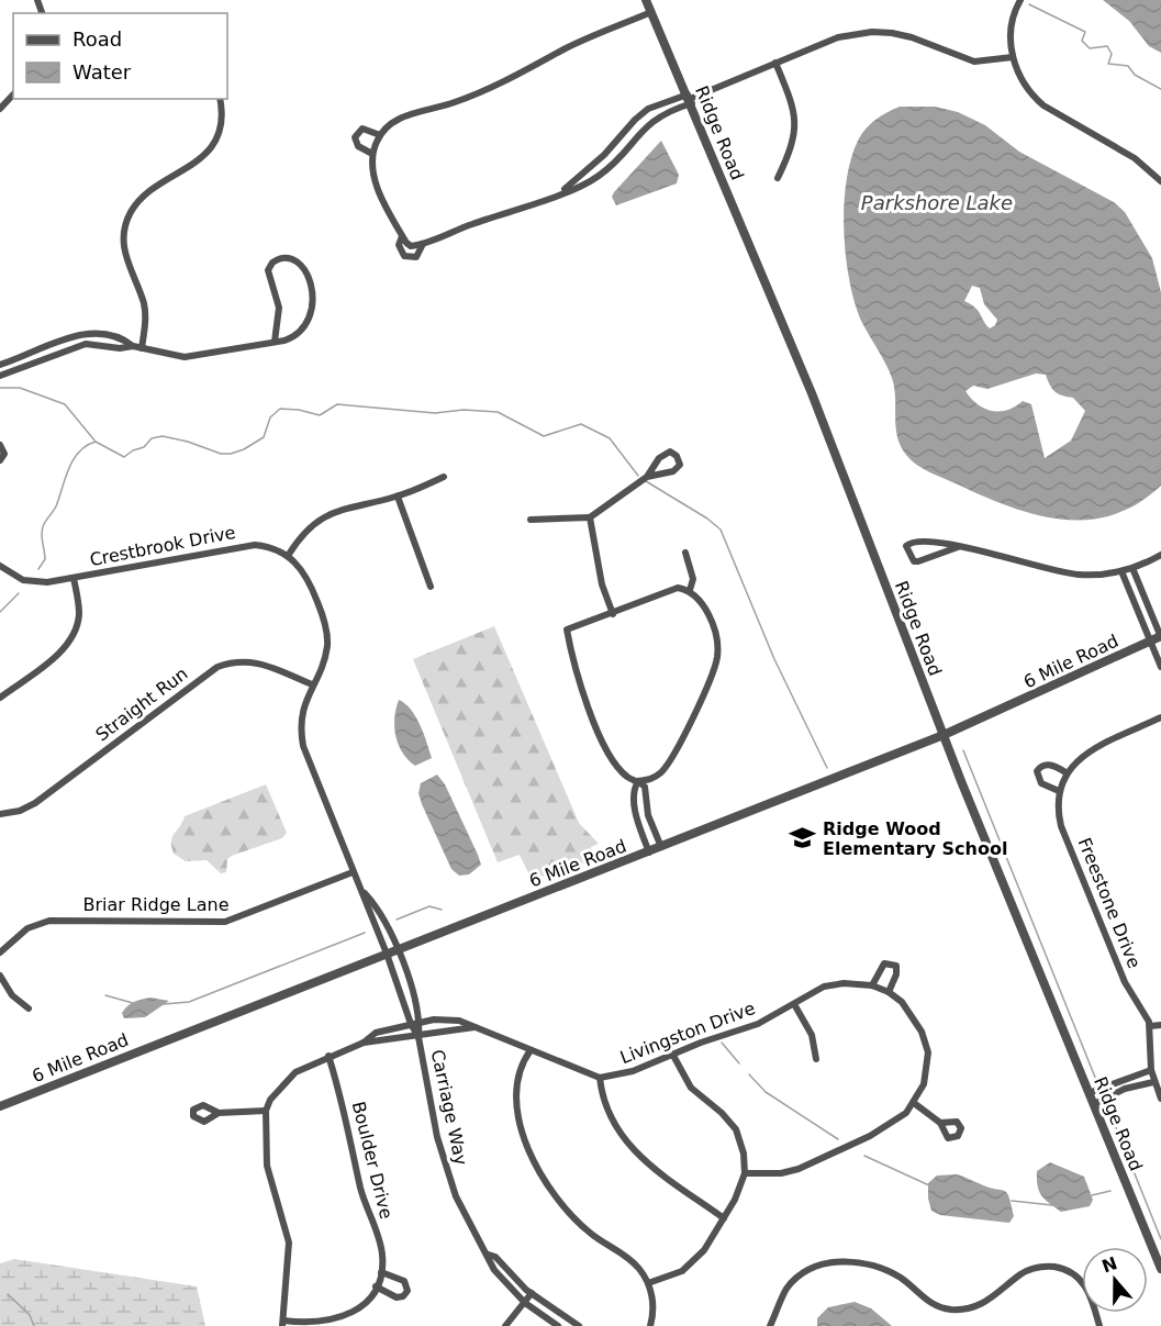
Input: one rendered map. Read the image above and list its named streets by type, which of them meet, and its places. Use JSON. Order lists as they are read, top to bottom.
{
  "streets": {
    "street": [
      "Ridge Road",
      "Crestbrook Drive",
      "6 Mile Road",
      "Straight Run",
      "Freestone Drive",
      "Briar Ridge Lane",
      "Livingston Drive",
      "Carriage Way",
      "Boulder Drive"
    ]
  },
  "crossings": [
    ["Ridge Road", "6 Mile Road"],
    ["6 Mile Road", "Carriage Way"],
    ["Livingston Drive", "Carriage Way"]
  ],
  "water": ["Parkshore Lake"],
  "places": {
    "school or university": ["Ridge Wood Elementary School"]
  },
  "legend": ["Road", "Water"],
  "north": "top"
}
